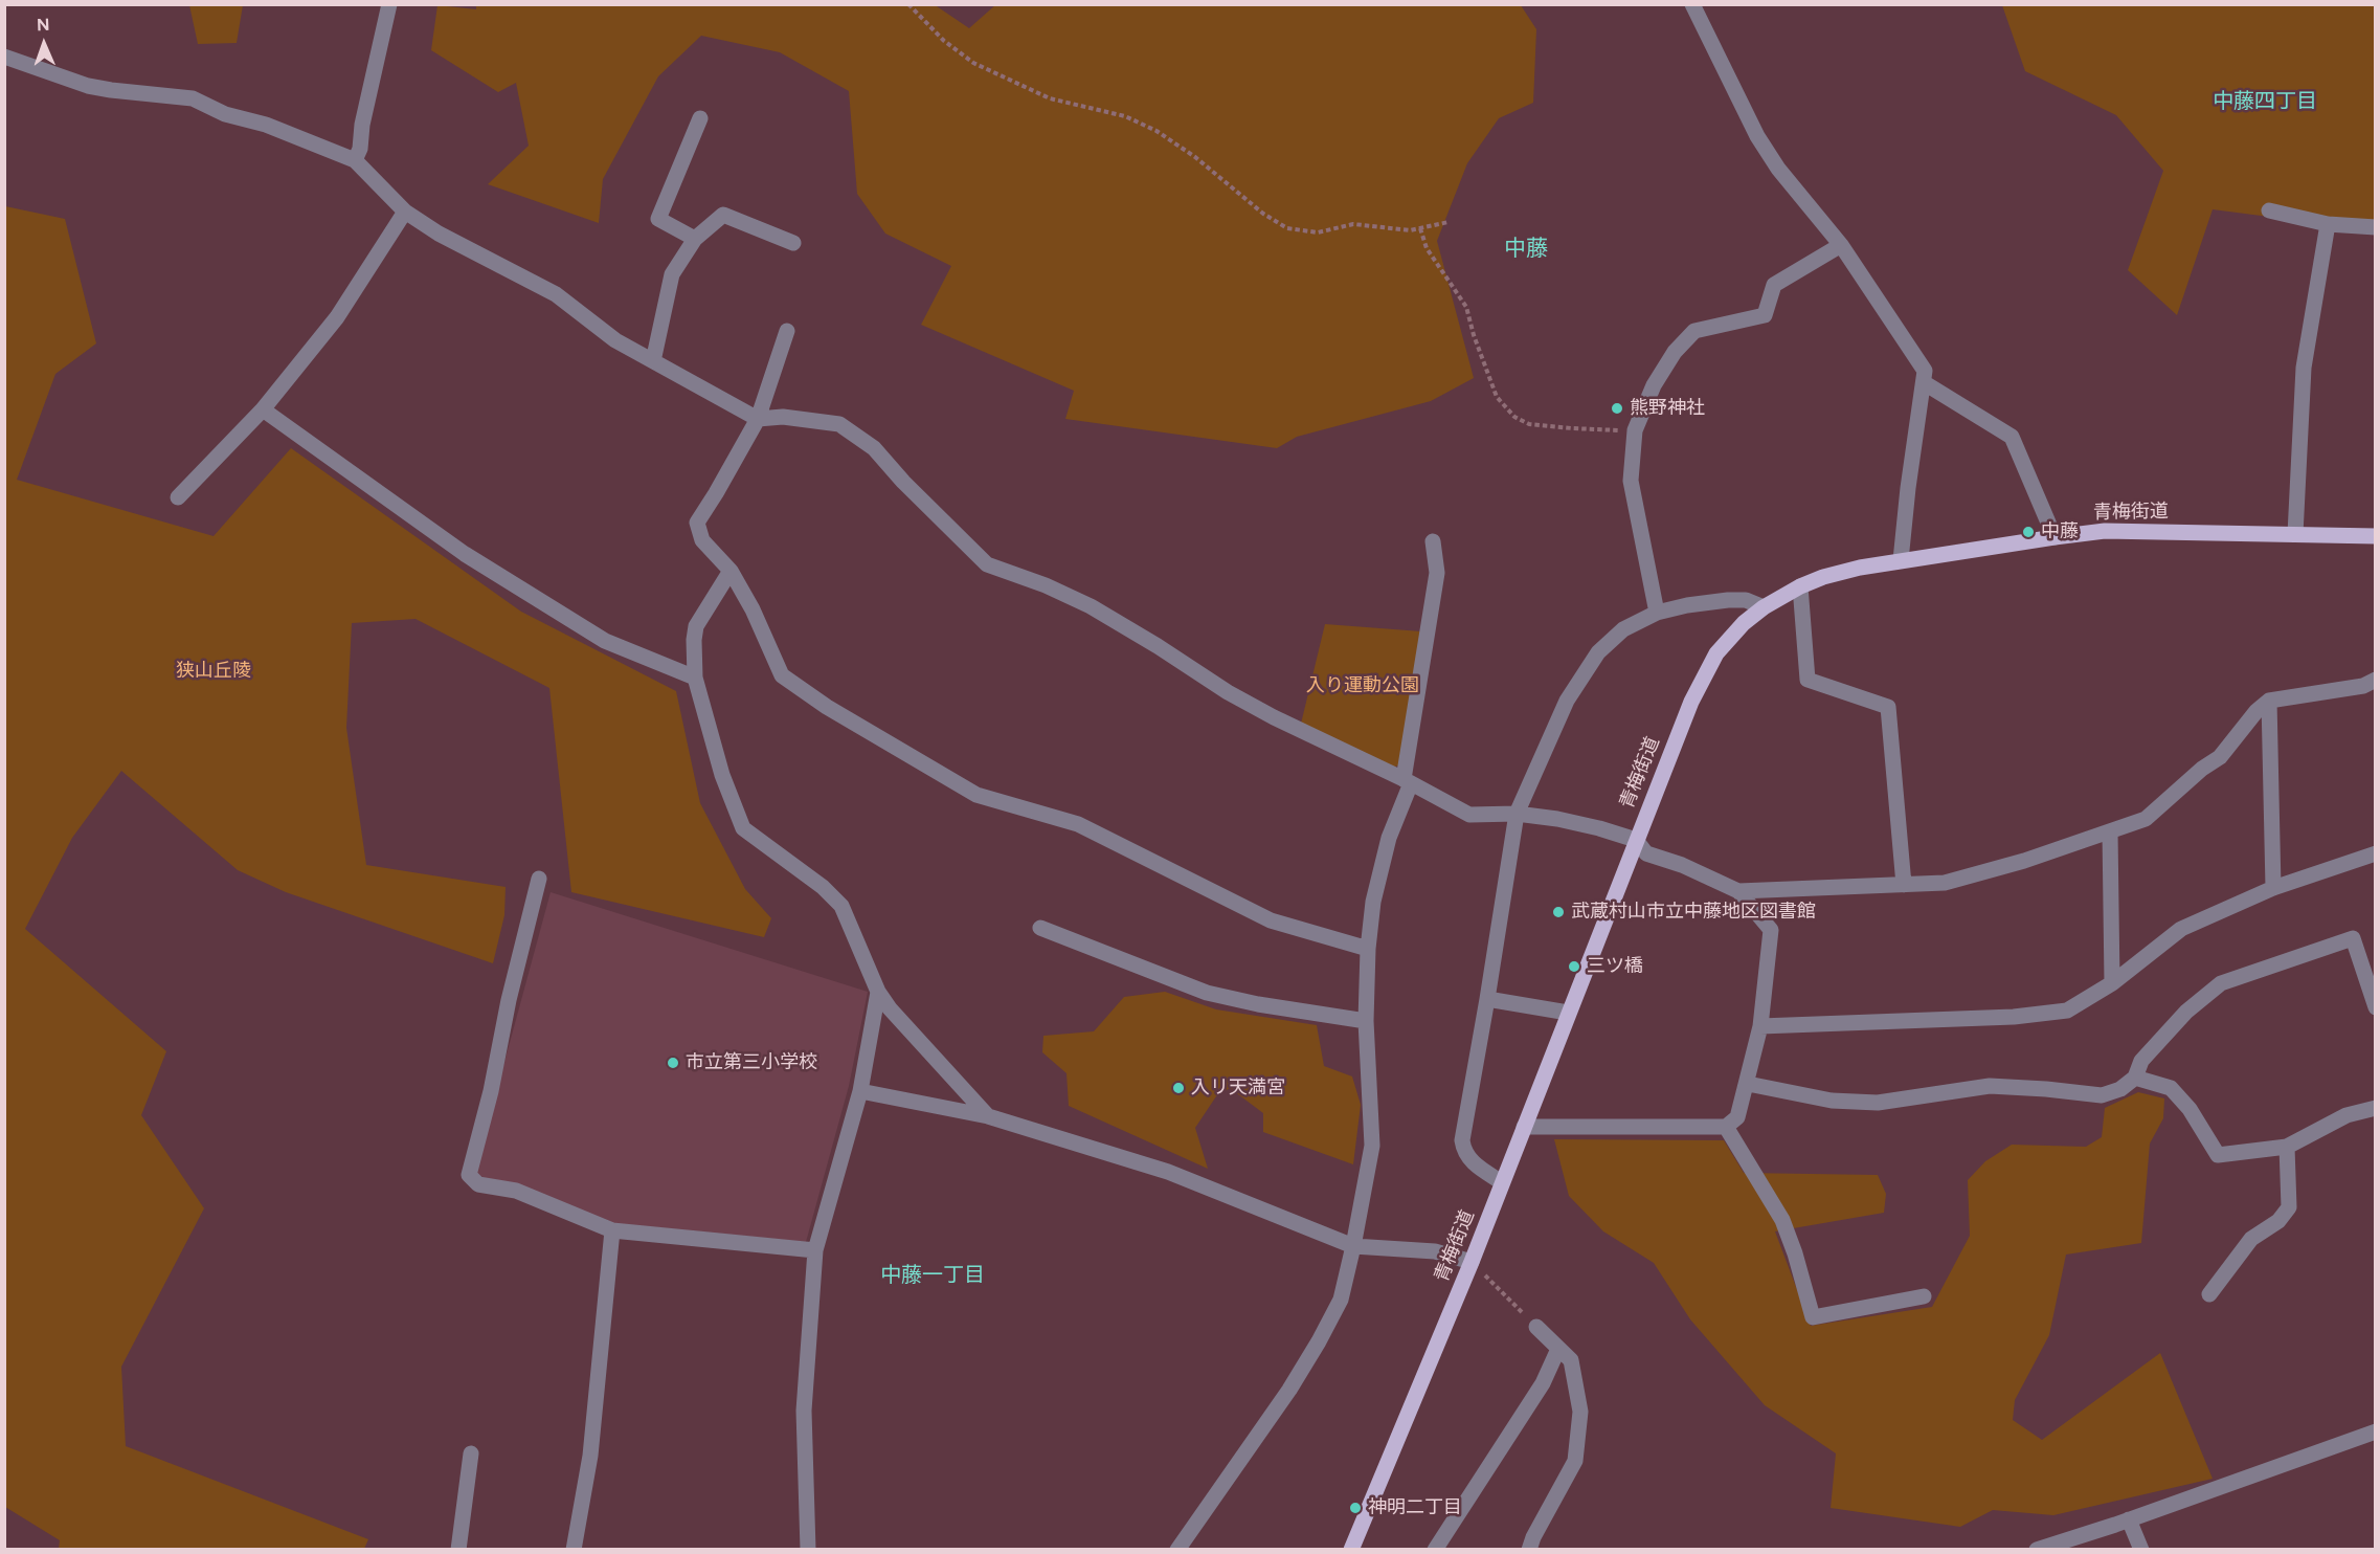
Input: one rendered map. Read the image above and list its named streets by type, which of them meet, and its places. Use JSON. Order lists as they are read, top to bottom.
{
  "streets": {
    "main road": ["青梅街道"]
  },
  "districts": ["中藤四丁目", "中藤", "中藤一丁目"],
  "parks": ["狭山丘陵", "入り運動公園"],
  "places": [
    "熊野神社",
    "中藤",
    "武蔵村山市立中藤地区図書館",
    "三ツ橋",
    "市立第三小学校",
    "入リ天満宮",
    "神明二丁目"
  ],
  "north": "top"
}
